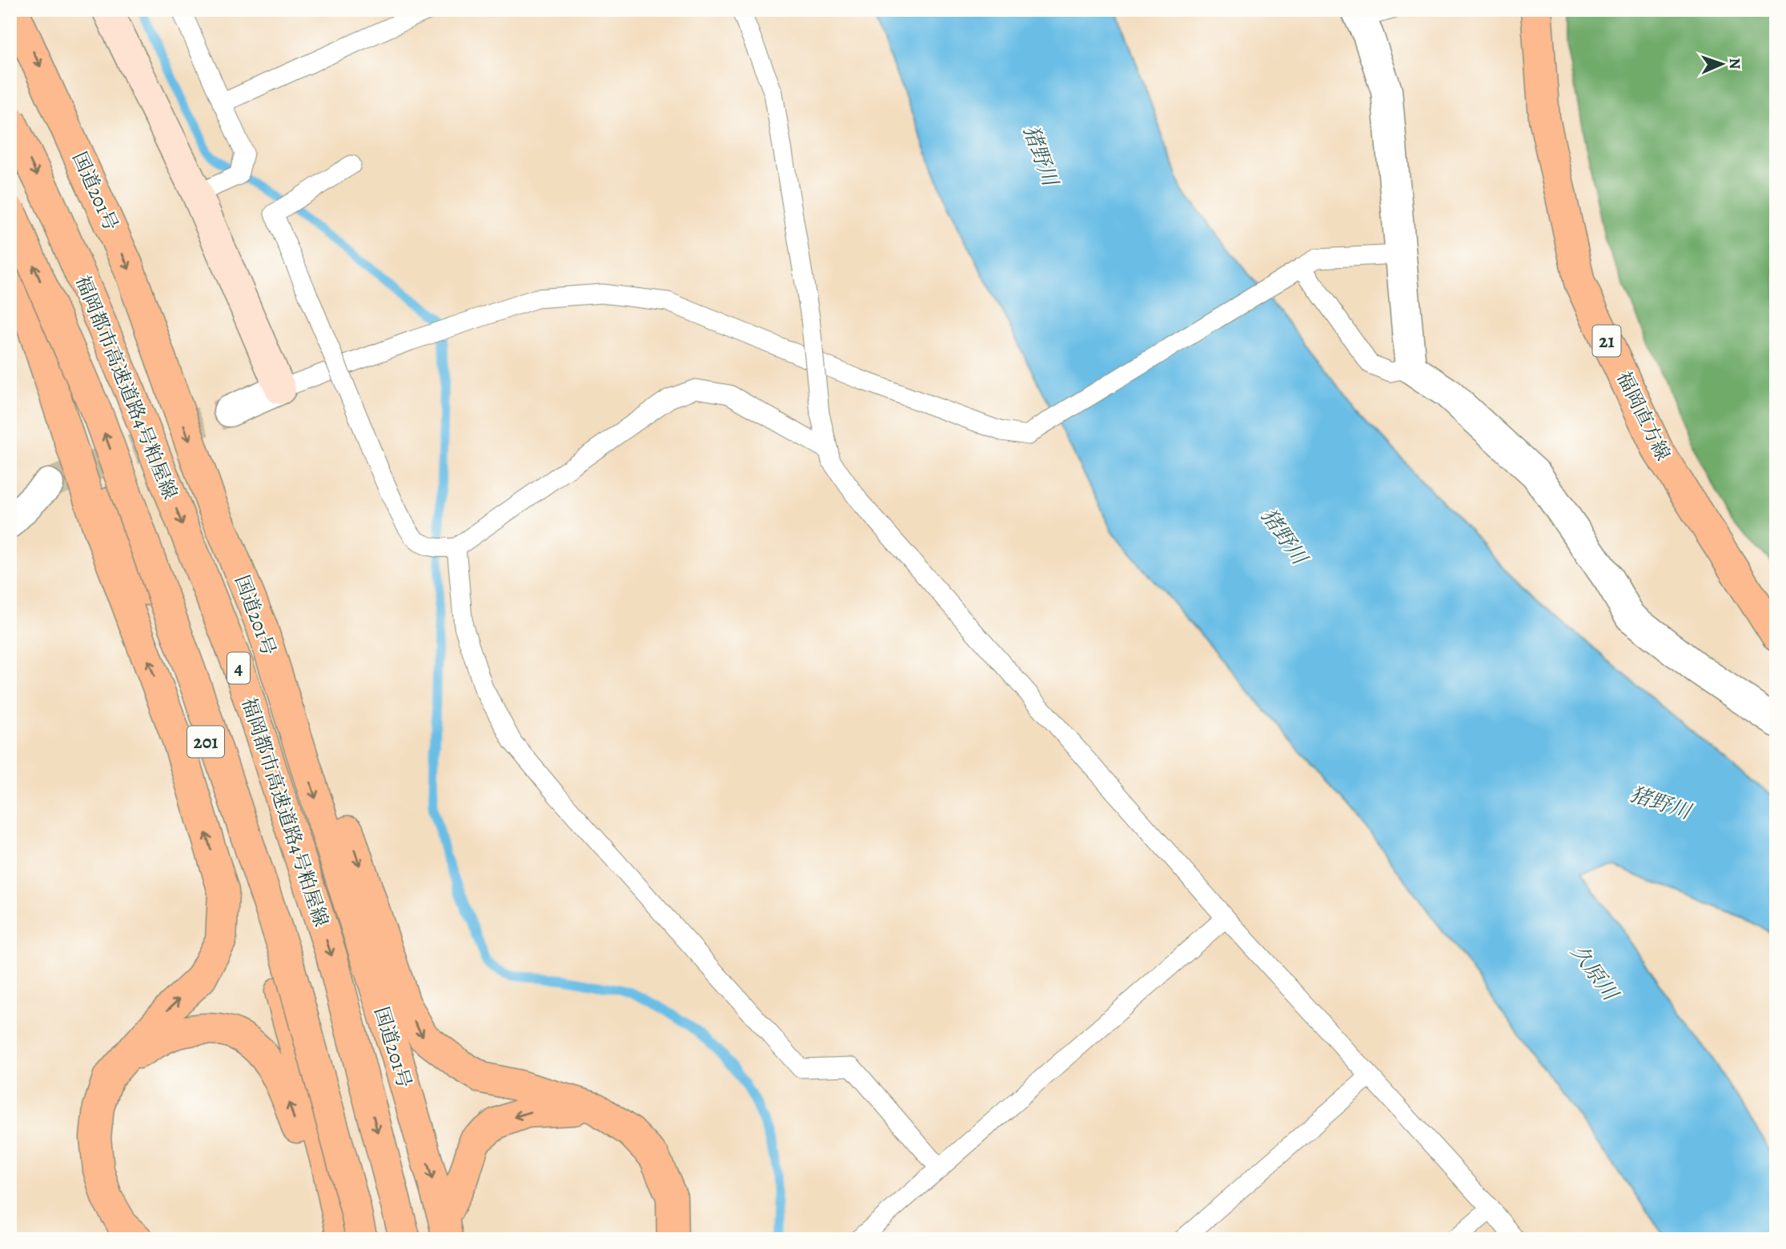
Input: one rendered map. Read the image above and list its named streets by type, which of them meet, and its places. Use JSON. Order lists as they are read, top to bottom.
{
  "streets": {
    "main road": [
      "国道201号",
      "21",
      "福岡都市高速道路4号粕屋線",
      "福岡直方線",
      "4",
      "201"
    ]
  },
  "water": ["猪野川", "久原川"],
  "north": "right"
}
